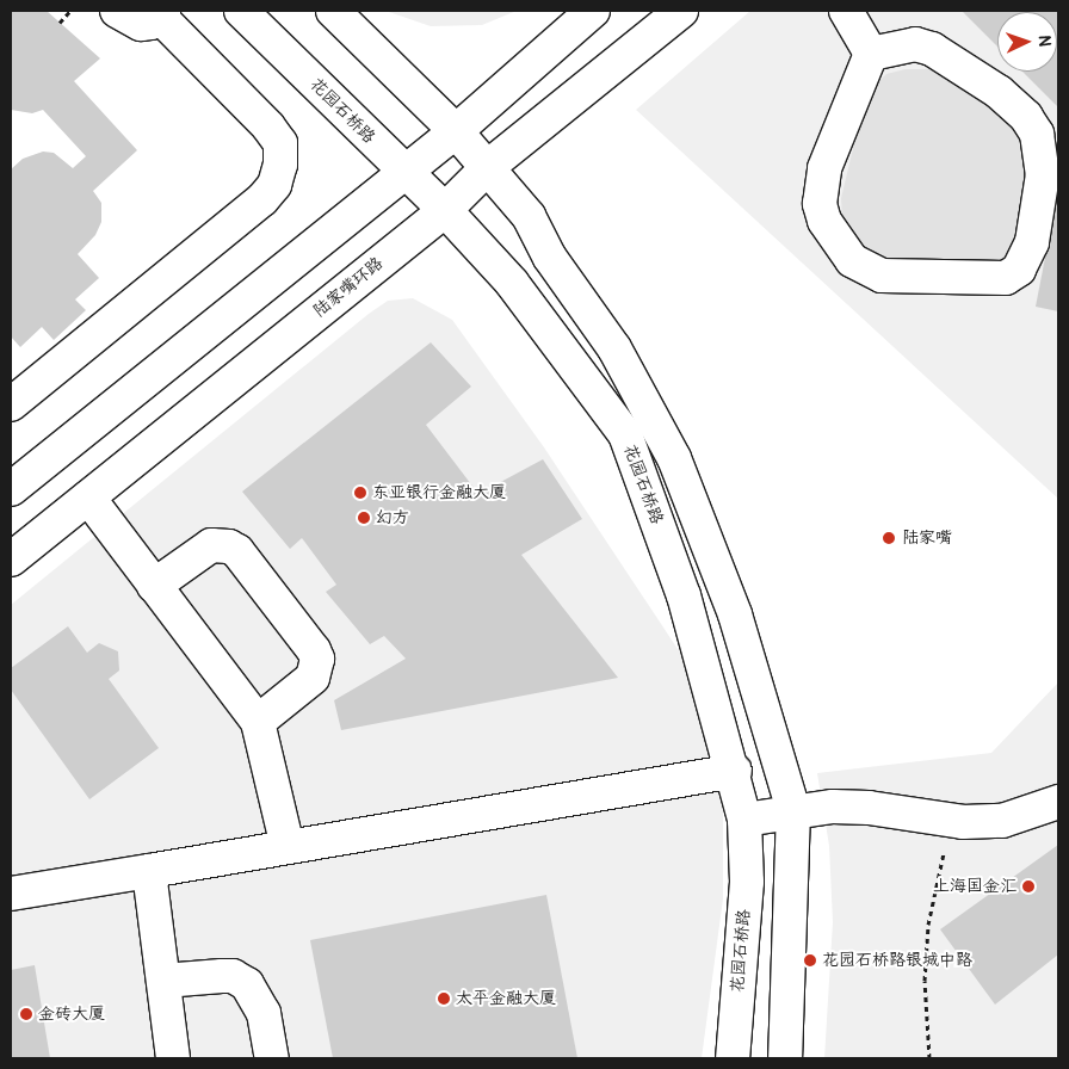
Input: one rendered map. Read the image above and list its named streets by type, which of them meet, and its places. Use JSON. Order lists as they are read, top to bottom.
{
  "streets": {
    "street": ["花园石桥路", "陆家嘴环路"]
  },
  "crossings": [
    ["花园石桥路", "陆家嘴环路"]
  ],
  "places": [
    "东亚银行金融大厦",
    "幻方",
    "陆家嘴",
    "上海国金汇",
    "花园石桥路银城中路",
    "太平金融大厦",
    "金砖大厦"
  ],
  "north": "right"
}
